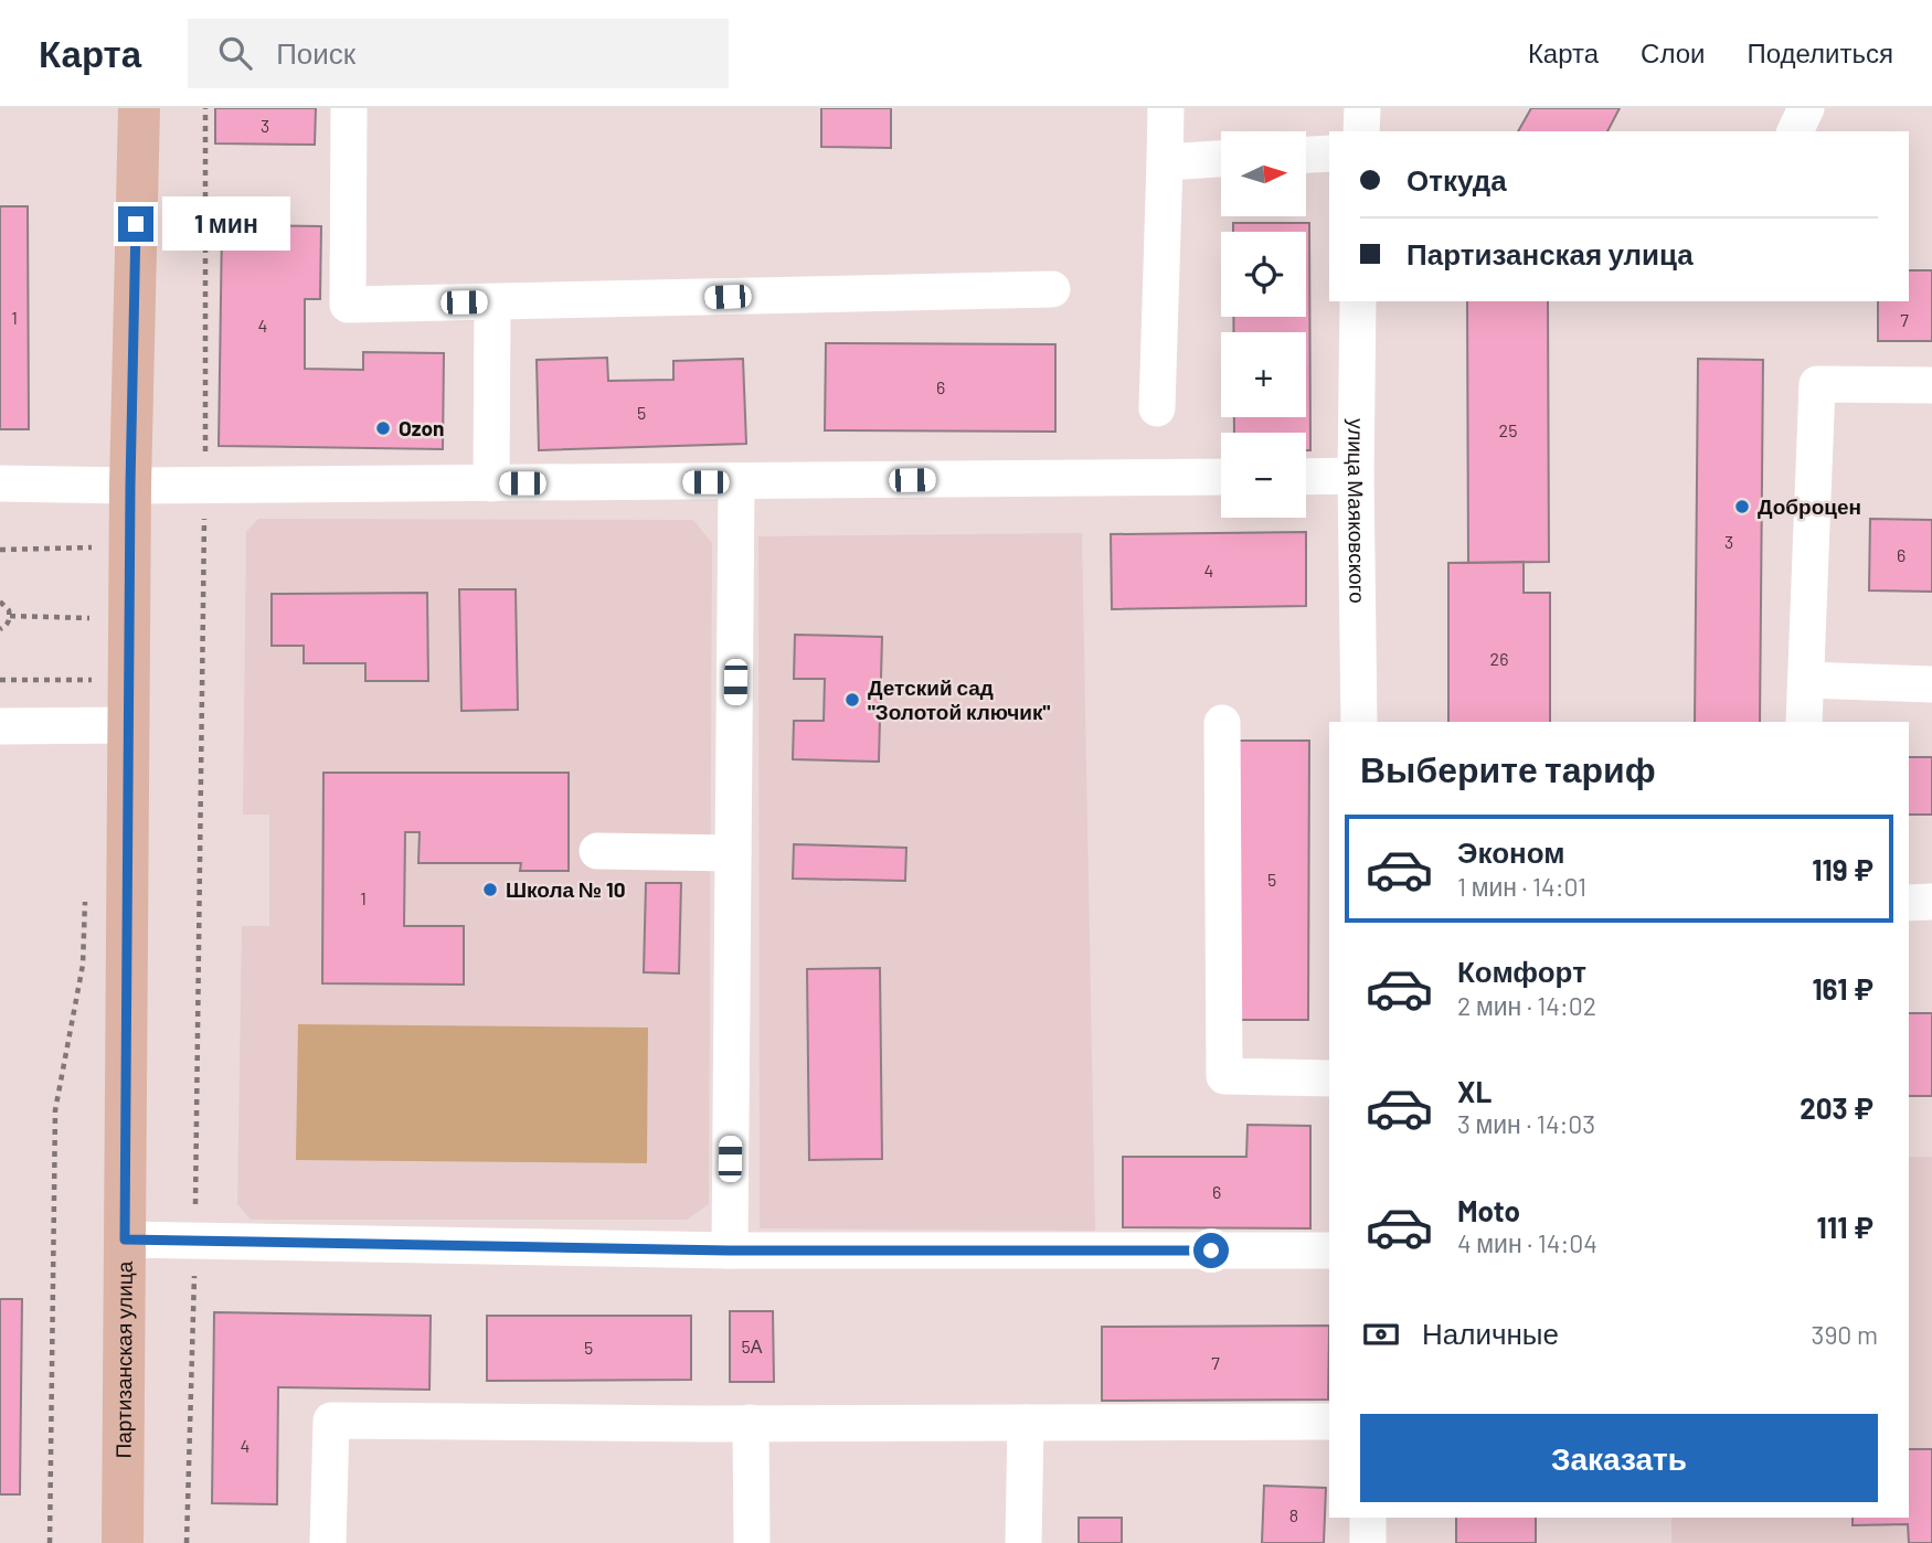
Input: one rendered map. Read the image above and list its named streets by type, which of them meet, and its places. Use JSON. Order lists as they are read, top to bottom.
{
  "streets": {
    "main road": ["Партизанская улица"],
    "street": ["улица Маяковского"]
  },
  "places": [
    "Ozon",
    "Доброцен",
    "Детский сад \"Золотой ключик\"",
    "Школа № 10"
  ],
  "house_numbers": [
    "3",
    "1",
    "7",
    "4",
    "6",
    "5",
    "25",
    "3",
    "6",
    "4",
    "26",
    "5",
    "1",
    "6",
    "5А",
    "5",
    "7",
    "4",
    "8"
  ],
  "north": "right",
  "page": {
    "header": "Карта",
    "search": "Поиск",
    "nav": ["Карта", "Слои", "Поделиться"],
    "map_buttons": ["+", "−"],
    "banner": ["Откуда", "Партизанская улица"],
    "bubble": "1 мин",
    "heading": "Выберите тариф",
    "list": [
      {
        "name": "Эконом",
        "note": "1 мин · 14:01",
        "value": "119 ₽"
      },
      {
        "name": "Комфорт",
        "note": "2 мин · 14:02",
        "value": "161 ₽"
      },
      {
        "name": "XL",
        "note": "3 мин · 14:03",
        "value": "203 ₽"
      },
      {
        "name": "Moto",
        "note": "4 мин · 14:04",
        "value": "111 ₽"
      }
    ],
    "pay": ["Наличные", "390 m"],
    "buttons": "Заказать"
  }
}
